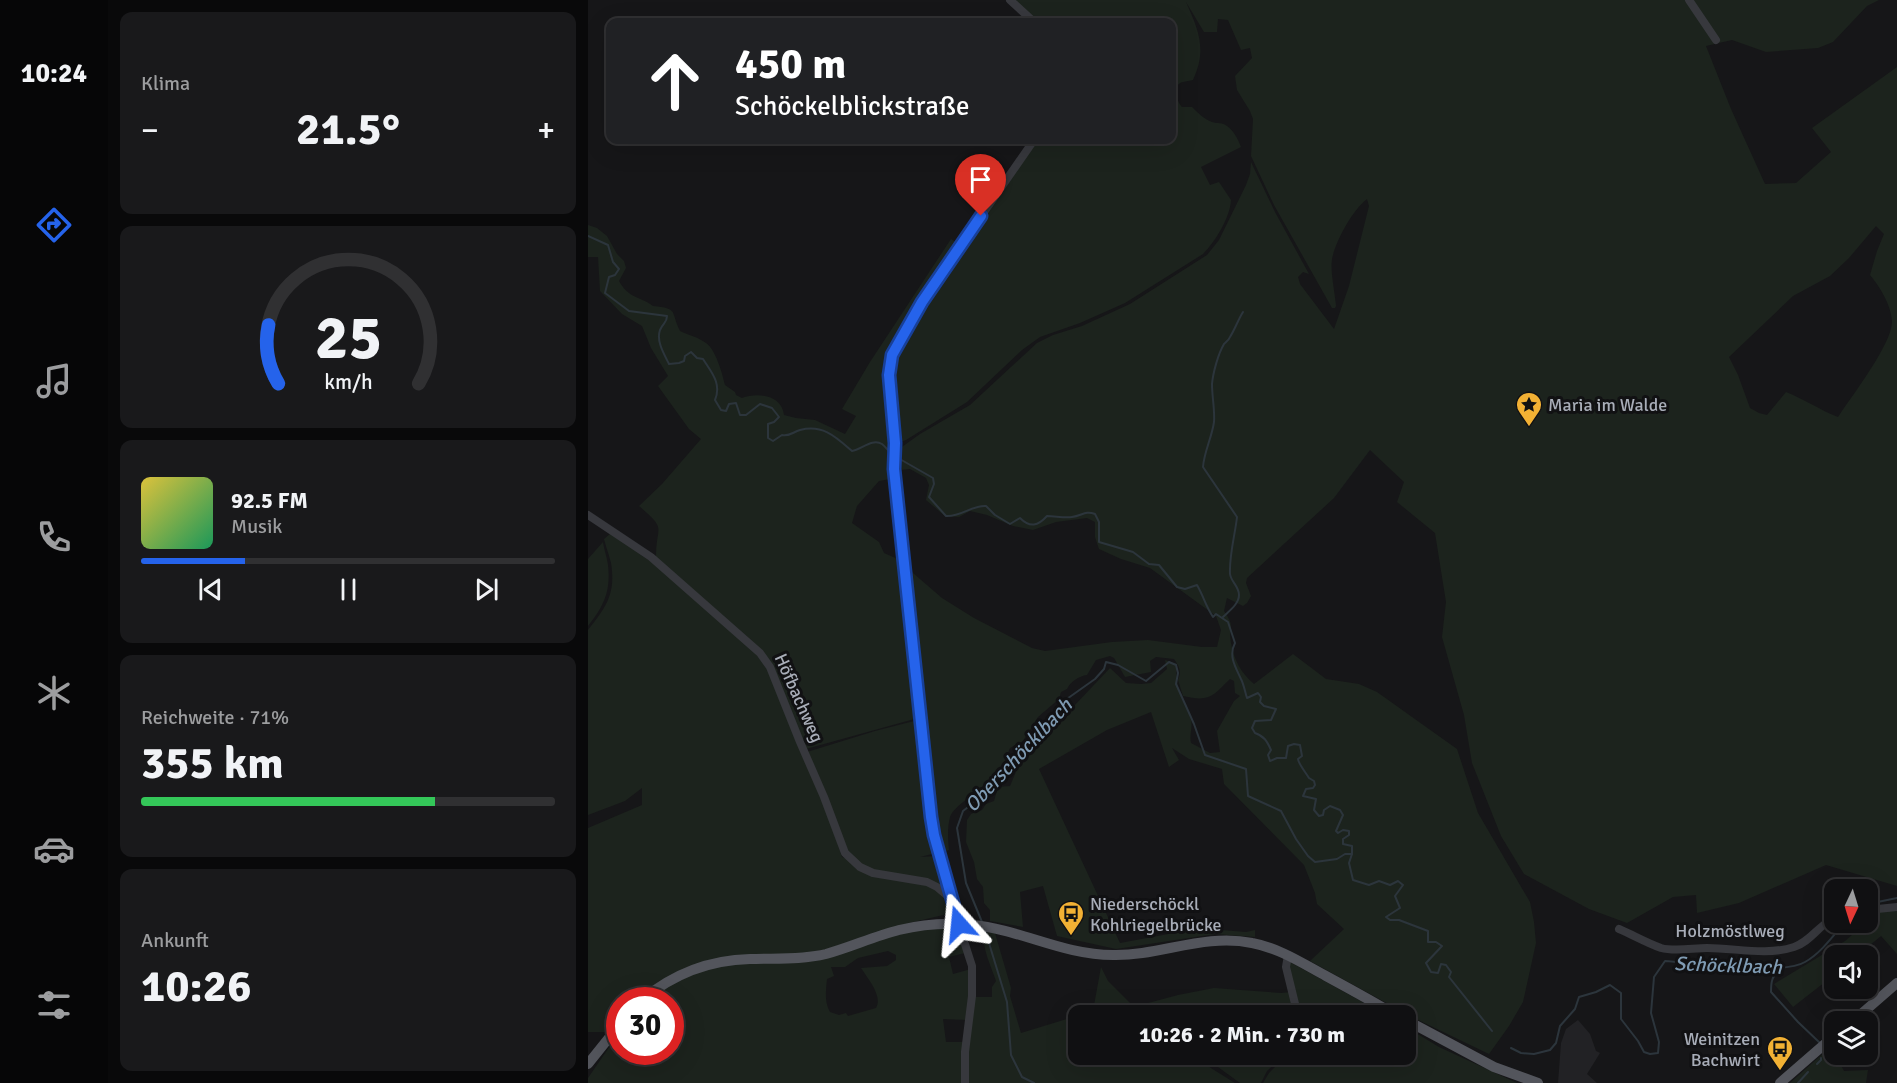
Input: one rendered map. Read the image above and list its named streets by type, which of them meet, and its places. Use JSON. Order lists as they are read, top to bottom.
{
  "streets": {
    "street": ["Höfbachweg", "Holzmöstlweg"]
  },
  "water": ["Oberschöcklbach", "Schöcklbach"],
  "places": {
    "place": ["Maria im Walde"],
    "bus stop": ["Niederschöckl Kohlriegelbrücke", "Weinitzen Bachwirt"]
  },
  "north": "bottom",
  "page": {
    "tabs": "10:24",
    "tile": [
      "Klima",
      ["Reichweite · 71%", "355 km"],
      ["Ankunft", "10:26"]
    ],
    "turn": ["450 m", "Schöckelblickstraße"],
    "heat": ["−", "21.5°", "+"],
    "song": ["92.5 FM", "Musik"],
    "limit": "30",
    "trip": "10:26 · 2 Min. · 730 m",
    "gauge": ["25", "km/h"]
  }
}
